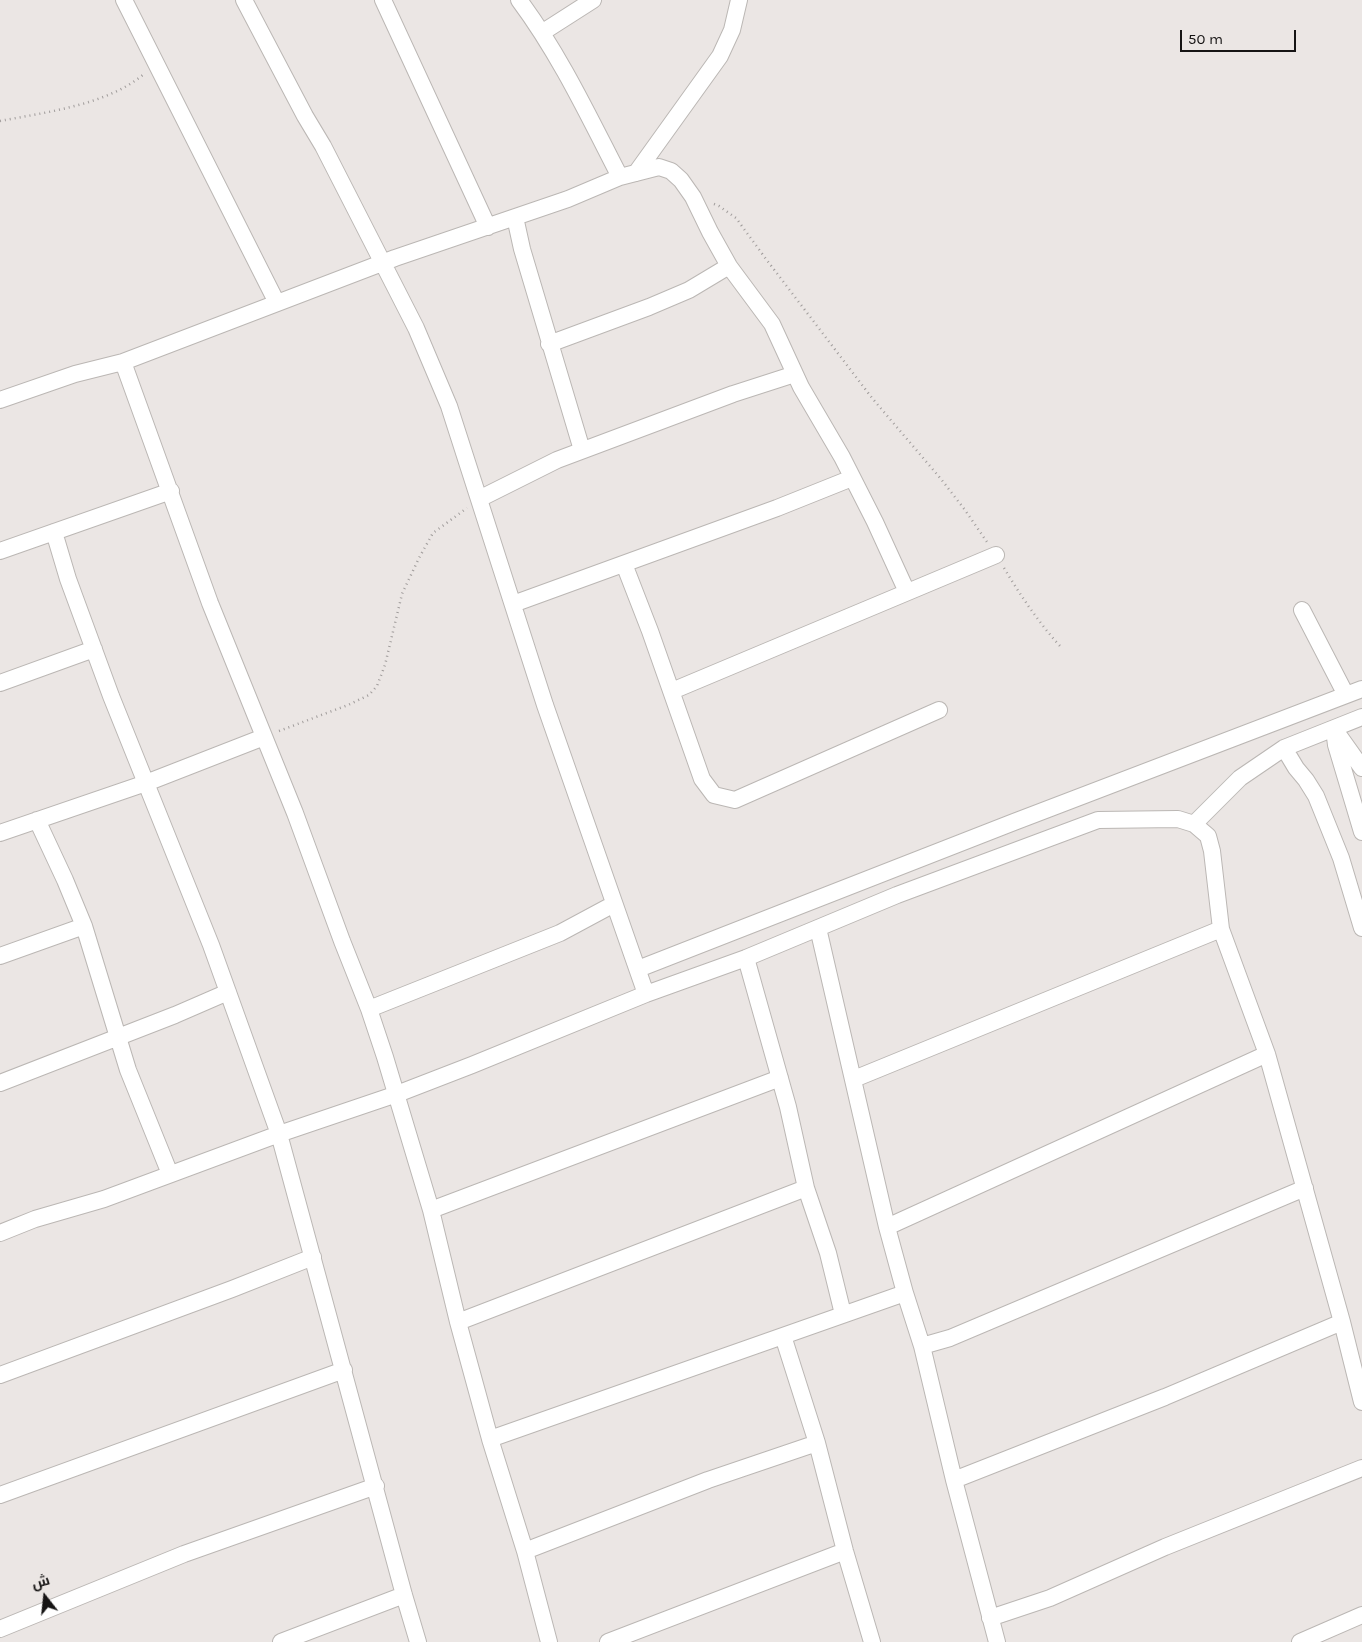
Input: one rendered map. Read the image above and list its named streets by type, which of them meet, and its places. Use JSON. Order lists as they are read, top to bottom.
{
  "scale_bar": "50 m",
  "north": "top"
}
